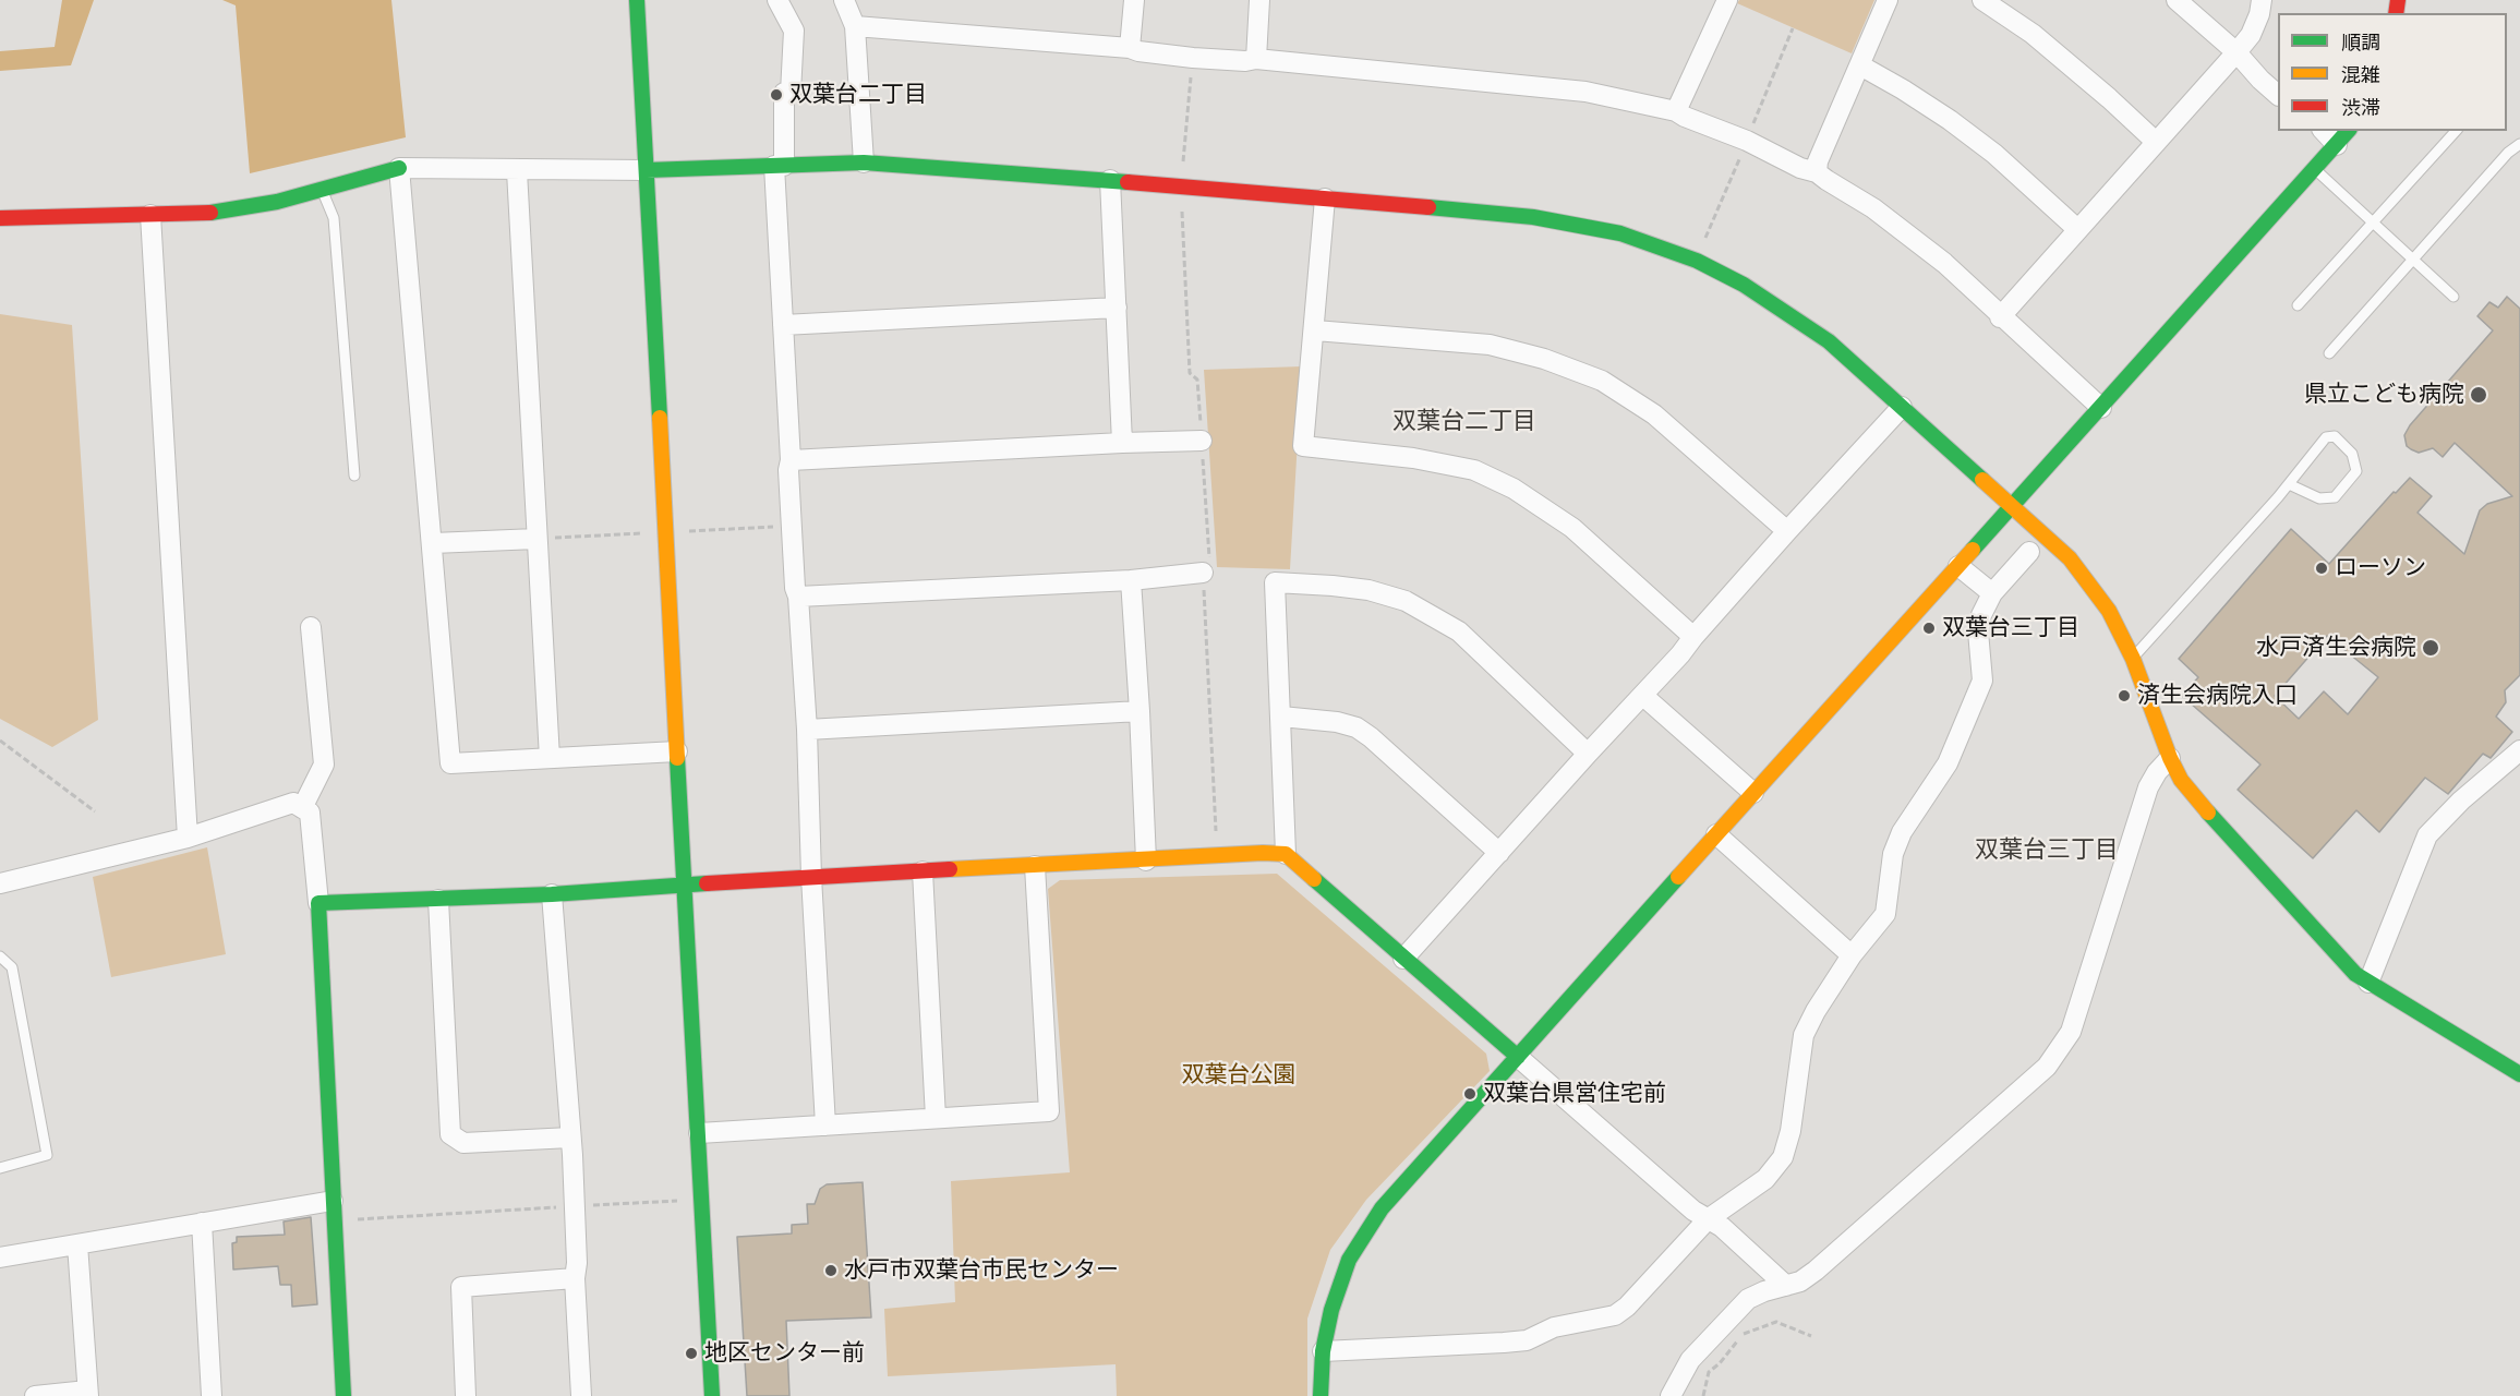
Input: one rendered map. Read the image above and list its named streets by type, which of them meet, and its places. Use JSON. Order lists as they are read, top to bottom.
{
  "districts": ["双葉台二丁目", "双葉台三丁目"],
  "parks": ["双葉台公園"],
  "places": [
    "双葉台二丁目",
    "県立こども病院",
    "ローソン",
    "双葉台三丁目",
    "水戸済生会病院",
    "済生会病院入口",
    "双葉台県営住宅前",
    "水戸市双葉台市民センター",
    "地区センター前"
  ],
  "legend": ["順調", "混雑", "渋滞"]
}
